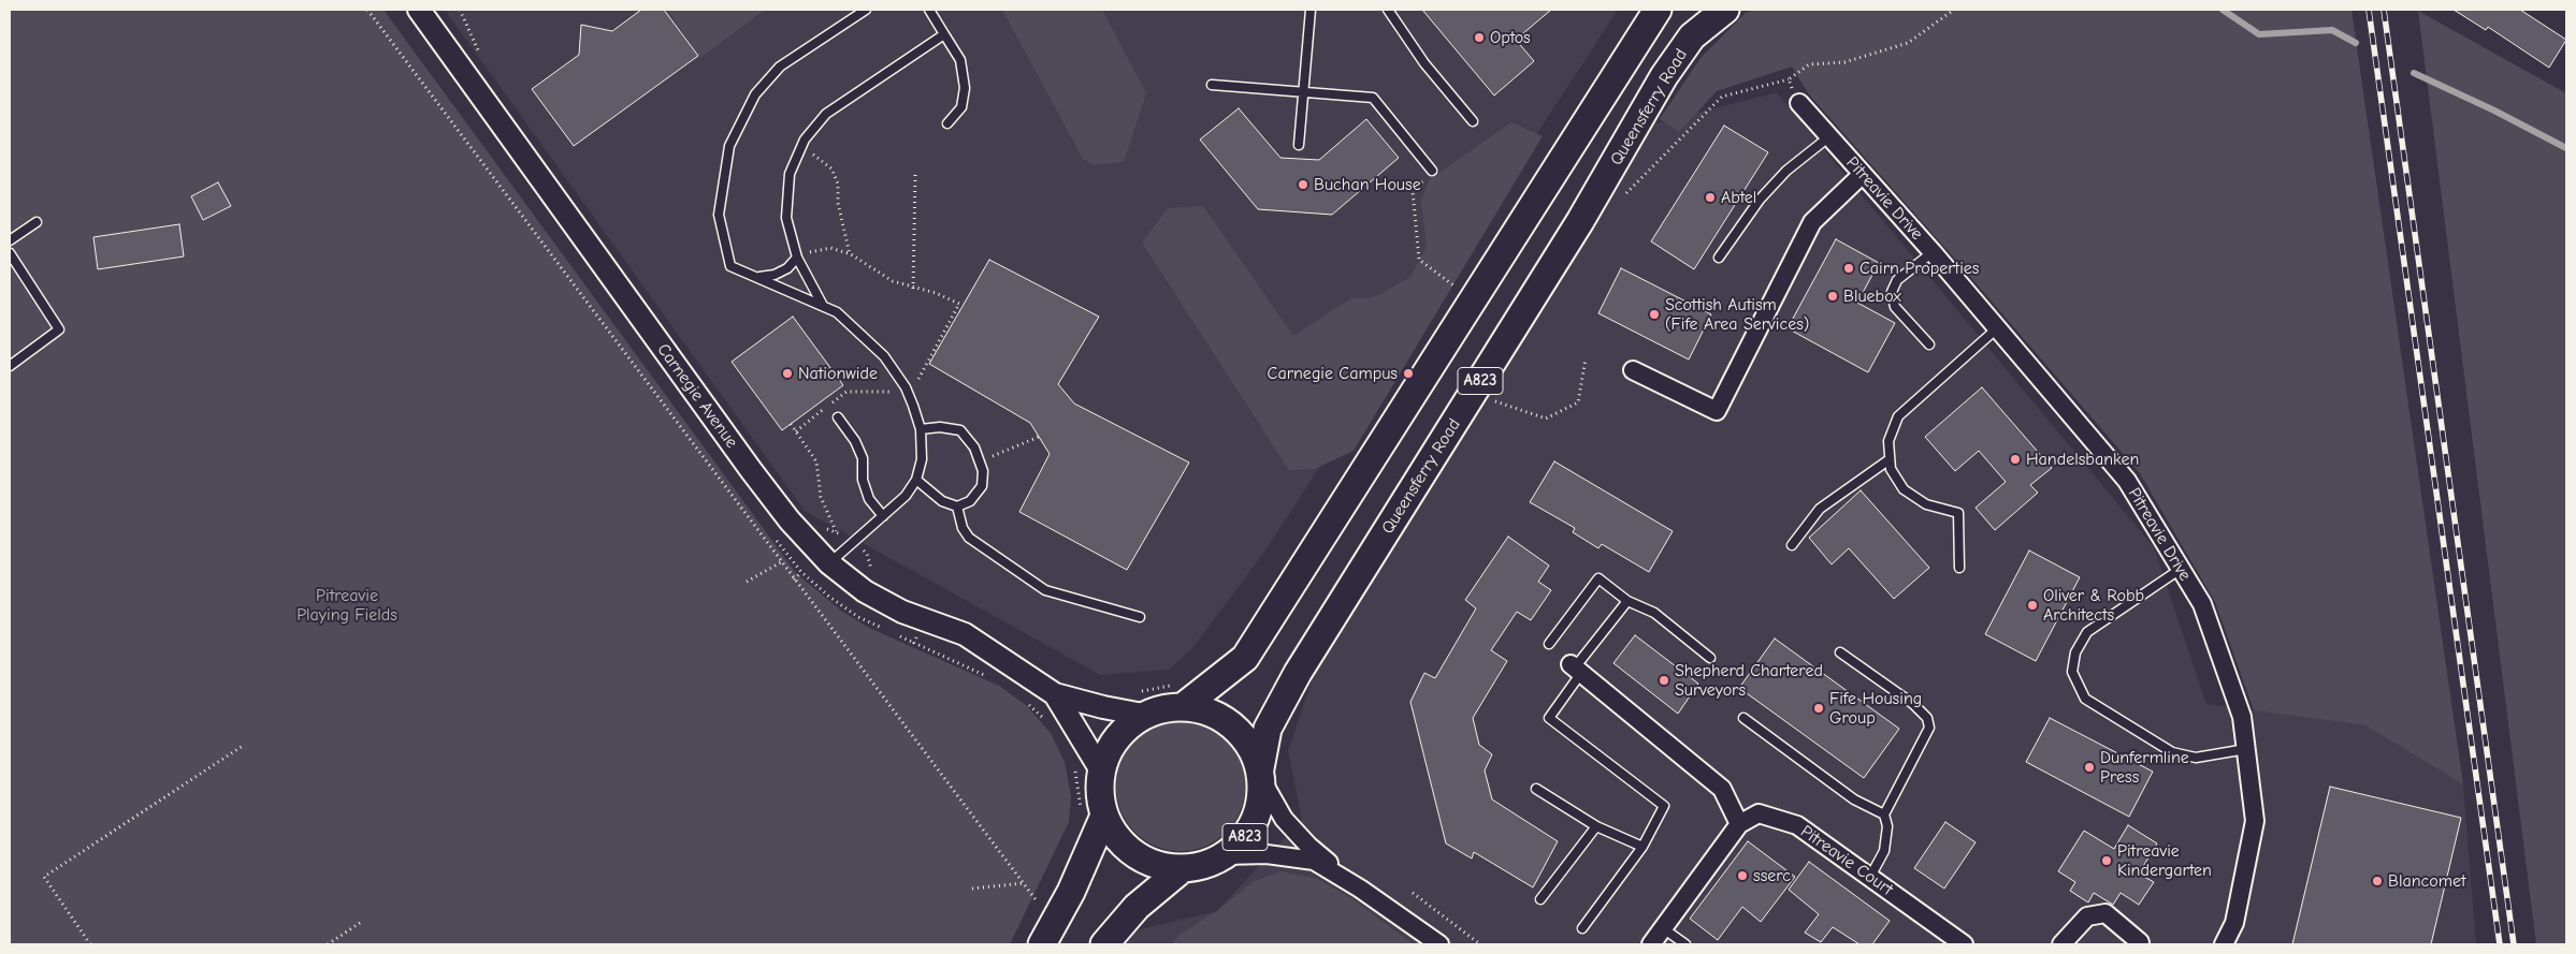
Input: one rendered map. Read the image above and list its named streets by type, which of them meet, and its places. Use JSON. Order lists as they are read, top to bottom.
{
  "streets": {
    "main road": ["Queensferry Road", "A823"],
    "street": ["Pitreavie Drive", "Carnegie Avenue", "Pitreavie Court"]
  },
  "crossings": [
    ["Queensferry Road", "A823"]
  ],
  "parks": ["Pitreavie Playing Fields"],
  "places": [
    "Optos",
    "Buchan House",
    "Abtel",
    "Cairn Properties",
    "Bluebox",
    "Scottish Autism (Fife Area Services)",
    "Nationwide",
    "Carnegie Campus",
    "Handelsbanken",
    "Oliver & Robb Architects",
    "Shepherd Chartered Surveyors",
    "Fife Housing Group",
    "Dunfermline Press",
    "Pitreavie Kindergarten",
    "sserc",
    "Blancomet"
  ]
}
